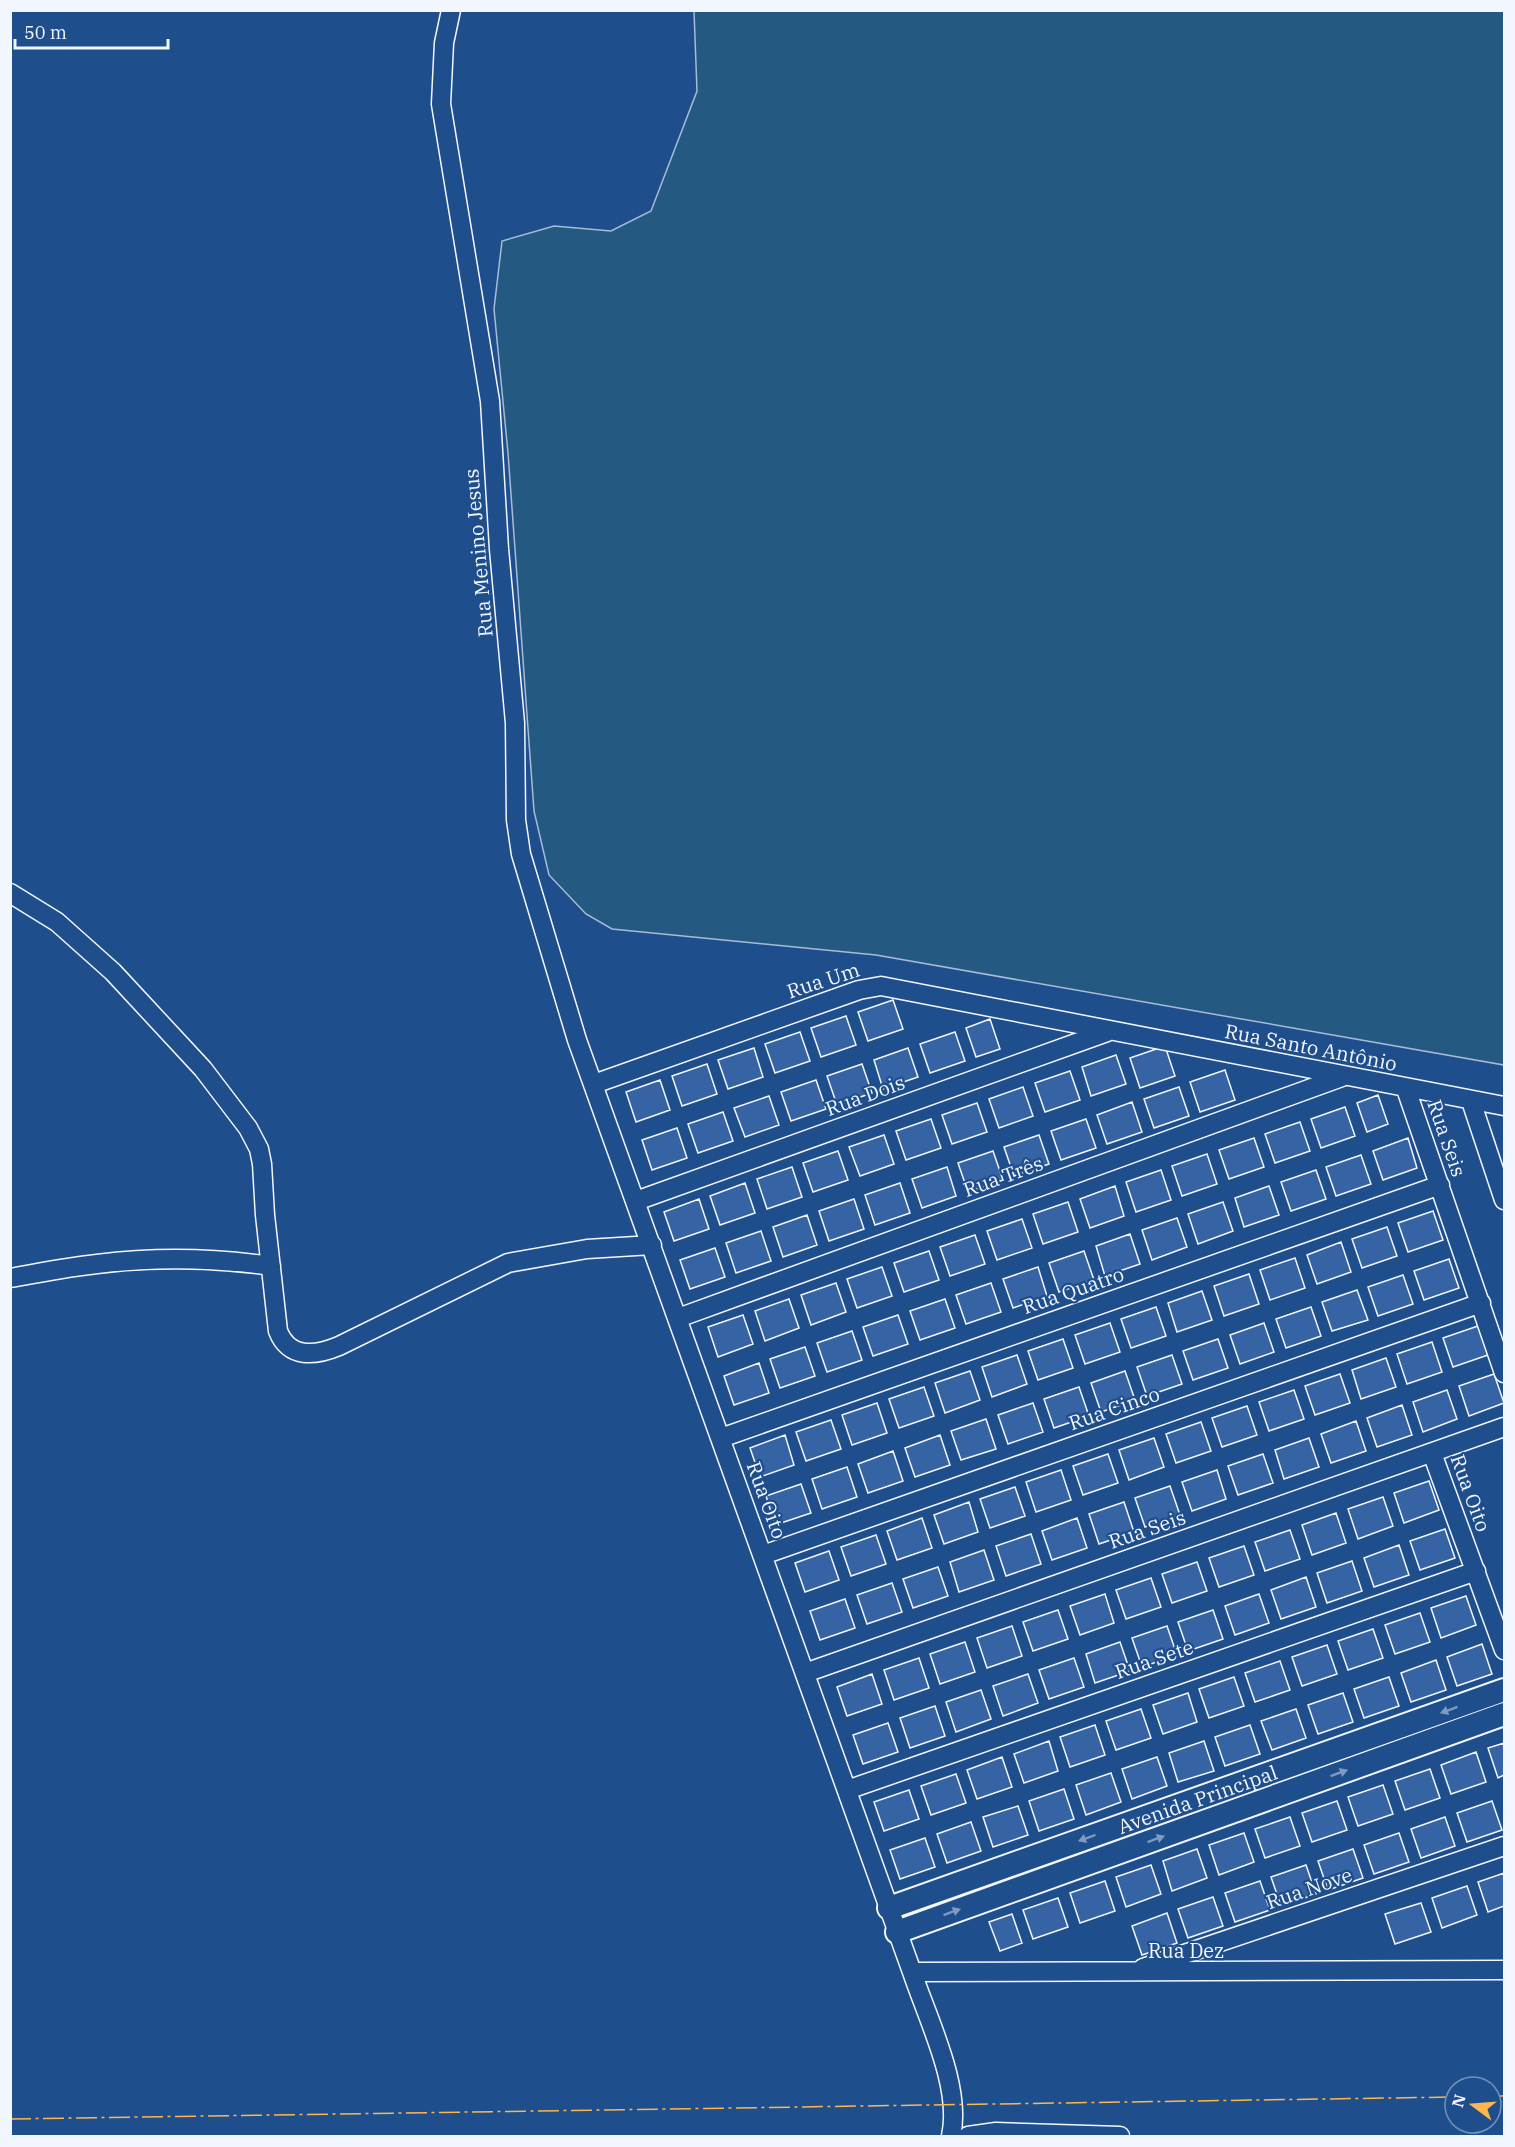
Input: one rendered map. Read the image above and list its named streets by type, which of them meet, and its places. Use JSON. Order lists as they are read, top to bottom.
{
  "streets": {
    "street": [
      "Rua Menino Jesus",
      "Rua Um",
      "Rua Santo Antônio",
      "Rua Dois",
      "Rua Seis",
      "Rua Três",
      "Rua Quatro",
      "Rua Cinco",
      "Rua Oito",
      "Rua Sete",
      "Avenida Principal",
      "Rua Nove",
      "Rua Dez"
    ]
  },
  "crossings": [
    ["Rua Menino Jesus", "Rua Um"],
    ["Rua Menino Jesus", "Rua Oito"],
    ["Rua Um", "Rua Santo Antônio"],
    ["Rua Um", "Rua Dois"],
    ["Rua Um", "Rua Oito"],
    ["Rua Santo Antônio", "Rua Dois"],
    ["Rua Santo Antônio", "Rua Seis"],
    ["Rua Santo Antônio", "Rua Três"],
    ["Rua Dois", "Rua Oito"],
    ["Rua Seis", "Rua Quatro"],
    ["Rua Seis", "Rua Cinco"],
    ["Rua Seis", "Rua Oito"],
    ["Rua Três", "Rua Oito"],
    ["Rua Quatro", "Rua Oito"],
    ["Rua Cinco", "Rua Oito"],
    ["Rua Oito", "Rua Sete"],
    ["Rua Oito", "Avenida Principal"],
    ["Rua Nove", "Rua Dez"]
  ],
  "scale_bar": "50 m",
  "north": "left"
}
